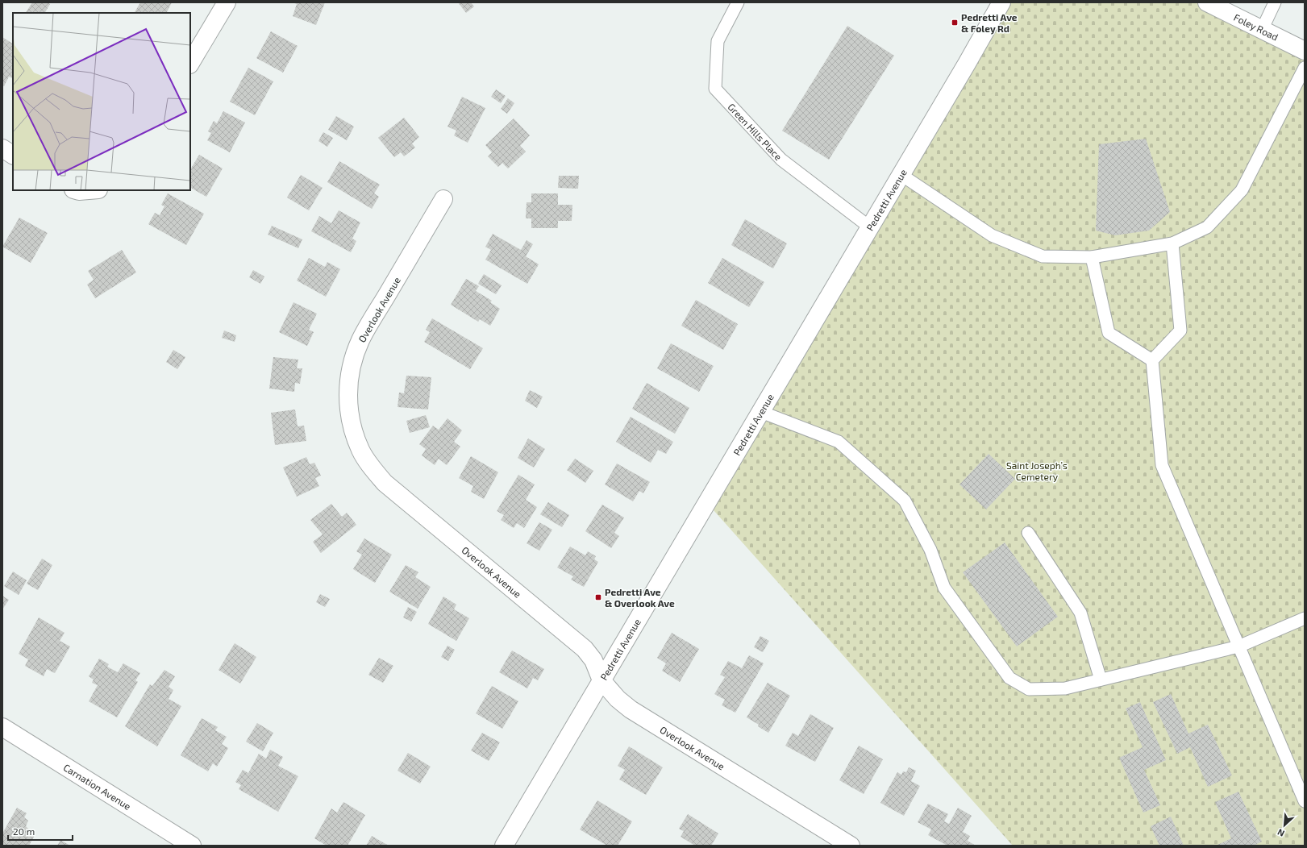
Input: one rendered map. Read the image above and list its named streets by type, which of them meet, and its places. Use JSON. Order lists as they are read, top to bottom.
{
  "streets": {
    "street": [
      "Foley Road",
      "Pedretti Avenue",
      "Overlook Avenue",
      "Carnation Avenue"
    ],
    "lane": ["Green Hills Place"]
  },
  "crossings": [
    ["Green Hills Place", "Pedretti Avenue"],
    ["Pedretti Avenue", "Overlook Avenue"]
  ],
  "parks": ["Saint Joseph’s Cemetery"],
  "places": {
    "transit": ["Pedretti Ave & Foley Rd", "Pedretti Ave & Overlook Ave"]
  },
  "scale_bar": "20 m",
  "north": "bottom left"
}
